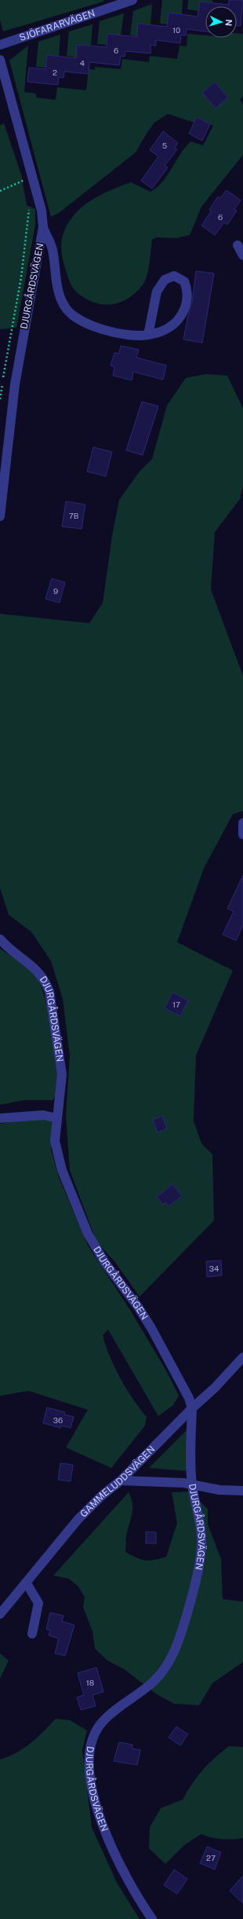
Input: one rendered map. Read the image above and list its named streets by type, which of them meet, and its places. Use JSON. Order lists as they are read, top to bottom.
{
  "streets": {
    "street": ["SJÖFARARVÄGEN", "DJURGÅRDSVÄGEN", "GAMMELUDDSVÄGEN"]
  },
  "crossings": [
    ["DJURGÅRDSVÄGEN", "GAMMELUDDSVÄGEN"]
  ],
  "house_numbers": [
    "10",
    "6",
    "4",
    "2",
    "5",
    "6",
    "7B",
    "9",
    "17",
    "34",
    "36",
    "18",
    "27"
  ],
  "north": "right"
}
